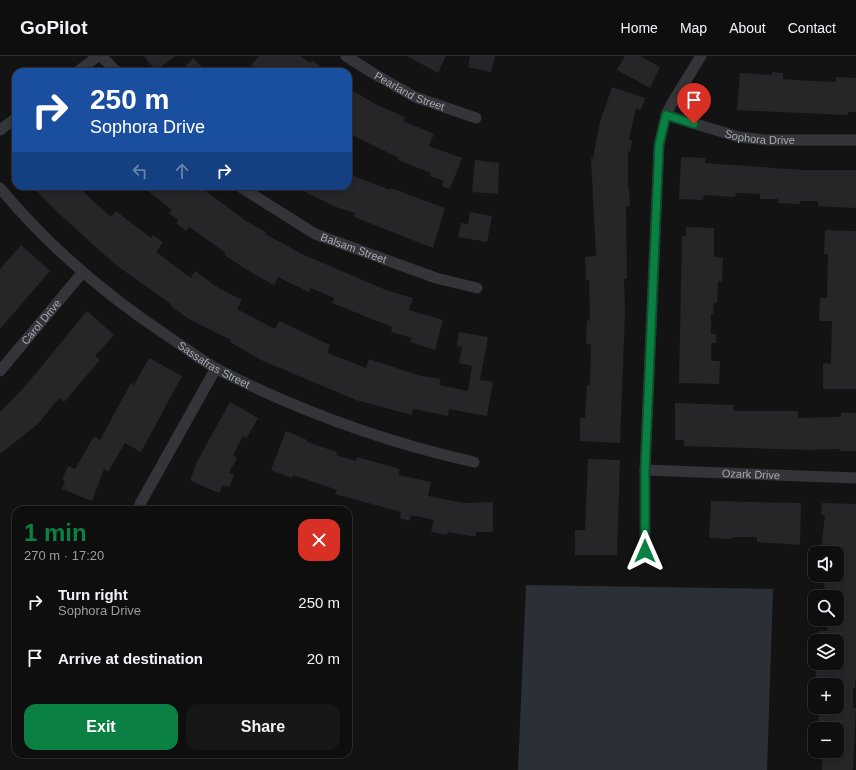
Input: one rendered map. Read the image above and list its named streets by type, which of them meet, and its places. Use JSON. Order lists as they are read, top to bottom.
{
  "streets": {
    "street": [
      "Pearland Street",
      "Sophora Drive",
      "Balsam Street",
      "Carol Drive",
      "Sassafras Street",
      "Ozark Drive"
    ]
  },
  "crossings": [
    ["Carol Drive", "Sassafras Street"]
  ],
  "page": {
    "header": "GoPilot",
    "nav": [
      "Home",
      "Map",
      "About",
      "Contact"
    ],
    "turn": ["250 m", "Sophora Drive"],
    "heading": ["1 min", "270 m · 17:20"],
    "map_buttons": ["+", "−"],
    "list": [
      {
        "name": "Turn right",
        "note": "Sophora Drive",
        "value": "250 m"
      },
      {
        "name": "Arrive at destination",
        "value": "20 m"
      }
    ],
    "buttons": ["Exit", "Share"]
  }
}
